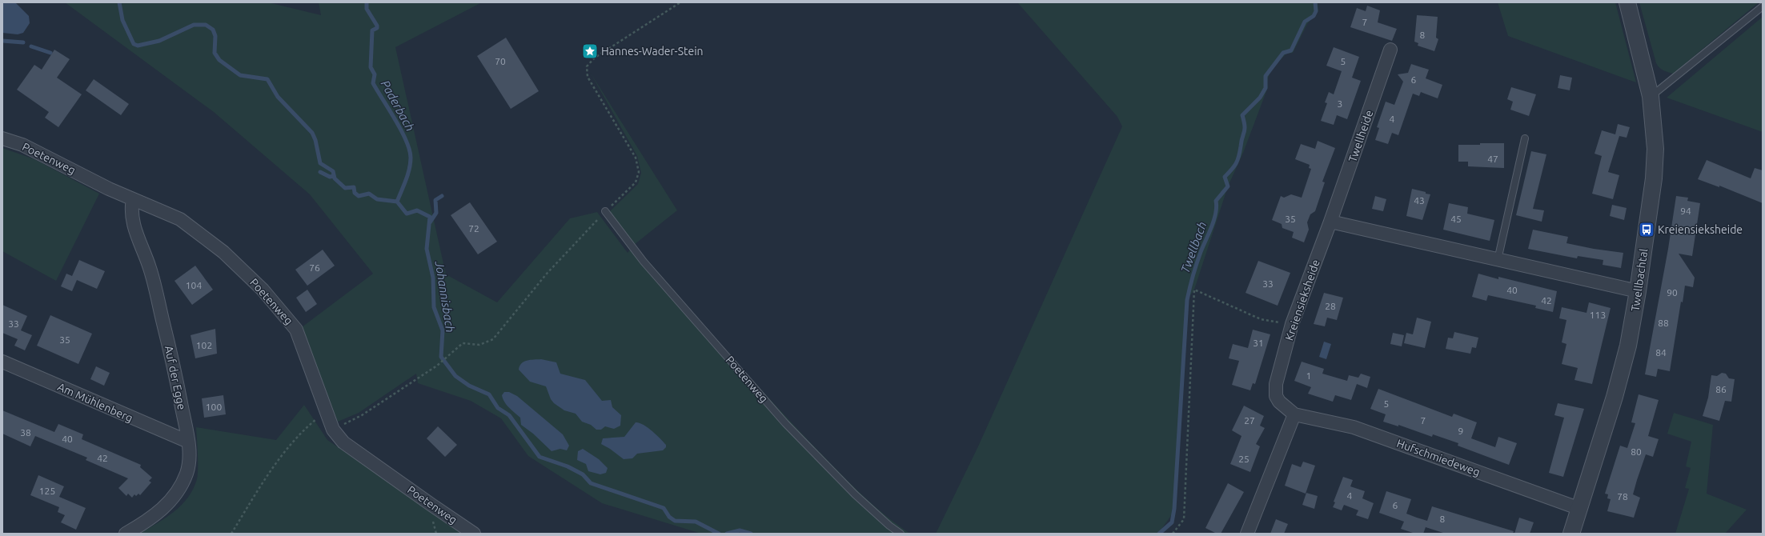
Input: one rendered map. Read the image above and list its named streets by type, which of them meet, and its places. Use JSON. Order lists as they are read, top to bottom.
{
  "streets": {
    "street": [
      "Twellheide",
      "Poetenweg",
      "Twellbachtal",
      "Kreiensieksheide",
      "Auf der Egge",
      "Am Mühlenberg",
      "Hufschmiedeweg"
    ]
  },
  "crossings": [
    ["Twellheide", "Kreiensieksheide"],
    ["Poetenweg", "Auf der Egge"],
    ["Twellbachtal", "Hufschmiedeweg"],
    ["Kreiensieksheide", "Hufschmiedeweg"],
    ["Auf der Egge", "Am Mühlenberg"]
  ],
  "water": ["Paderbach", "Twellbach", "Johannisbach"],
  "places": {
    "place": ["Hannes-Wader-Stein"],
    "bus stop": ["Kreiensieksheide"]
  },
  "house_numbers": [
    "7",
    "8",
    "70",
    "5",
    "6",
    "3",
    "4",
    "47",
    "43",
    "94",
    "35",
    "45",
    "72",
    "76",
    "33",
    "104",
    "40",
    "90",
    "42",
    "28",
    "113",
    "88",
    "33",
    "35",
    "31",
    "102",
    "84",
    "1",
    "86",
    "5",
    "100",
    "27",
    "7",
    "9",
    "38",
    "40",
    "80",
    "42",
    "25",
    "125",
    "4",
    "78",
    "6",
    "8"
  ]
}
